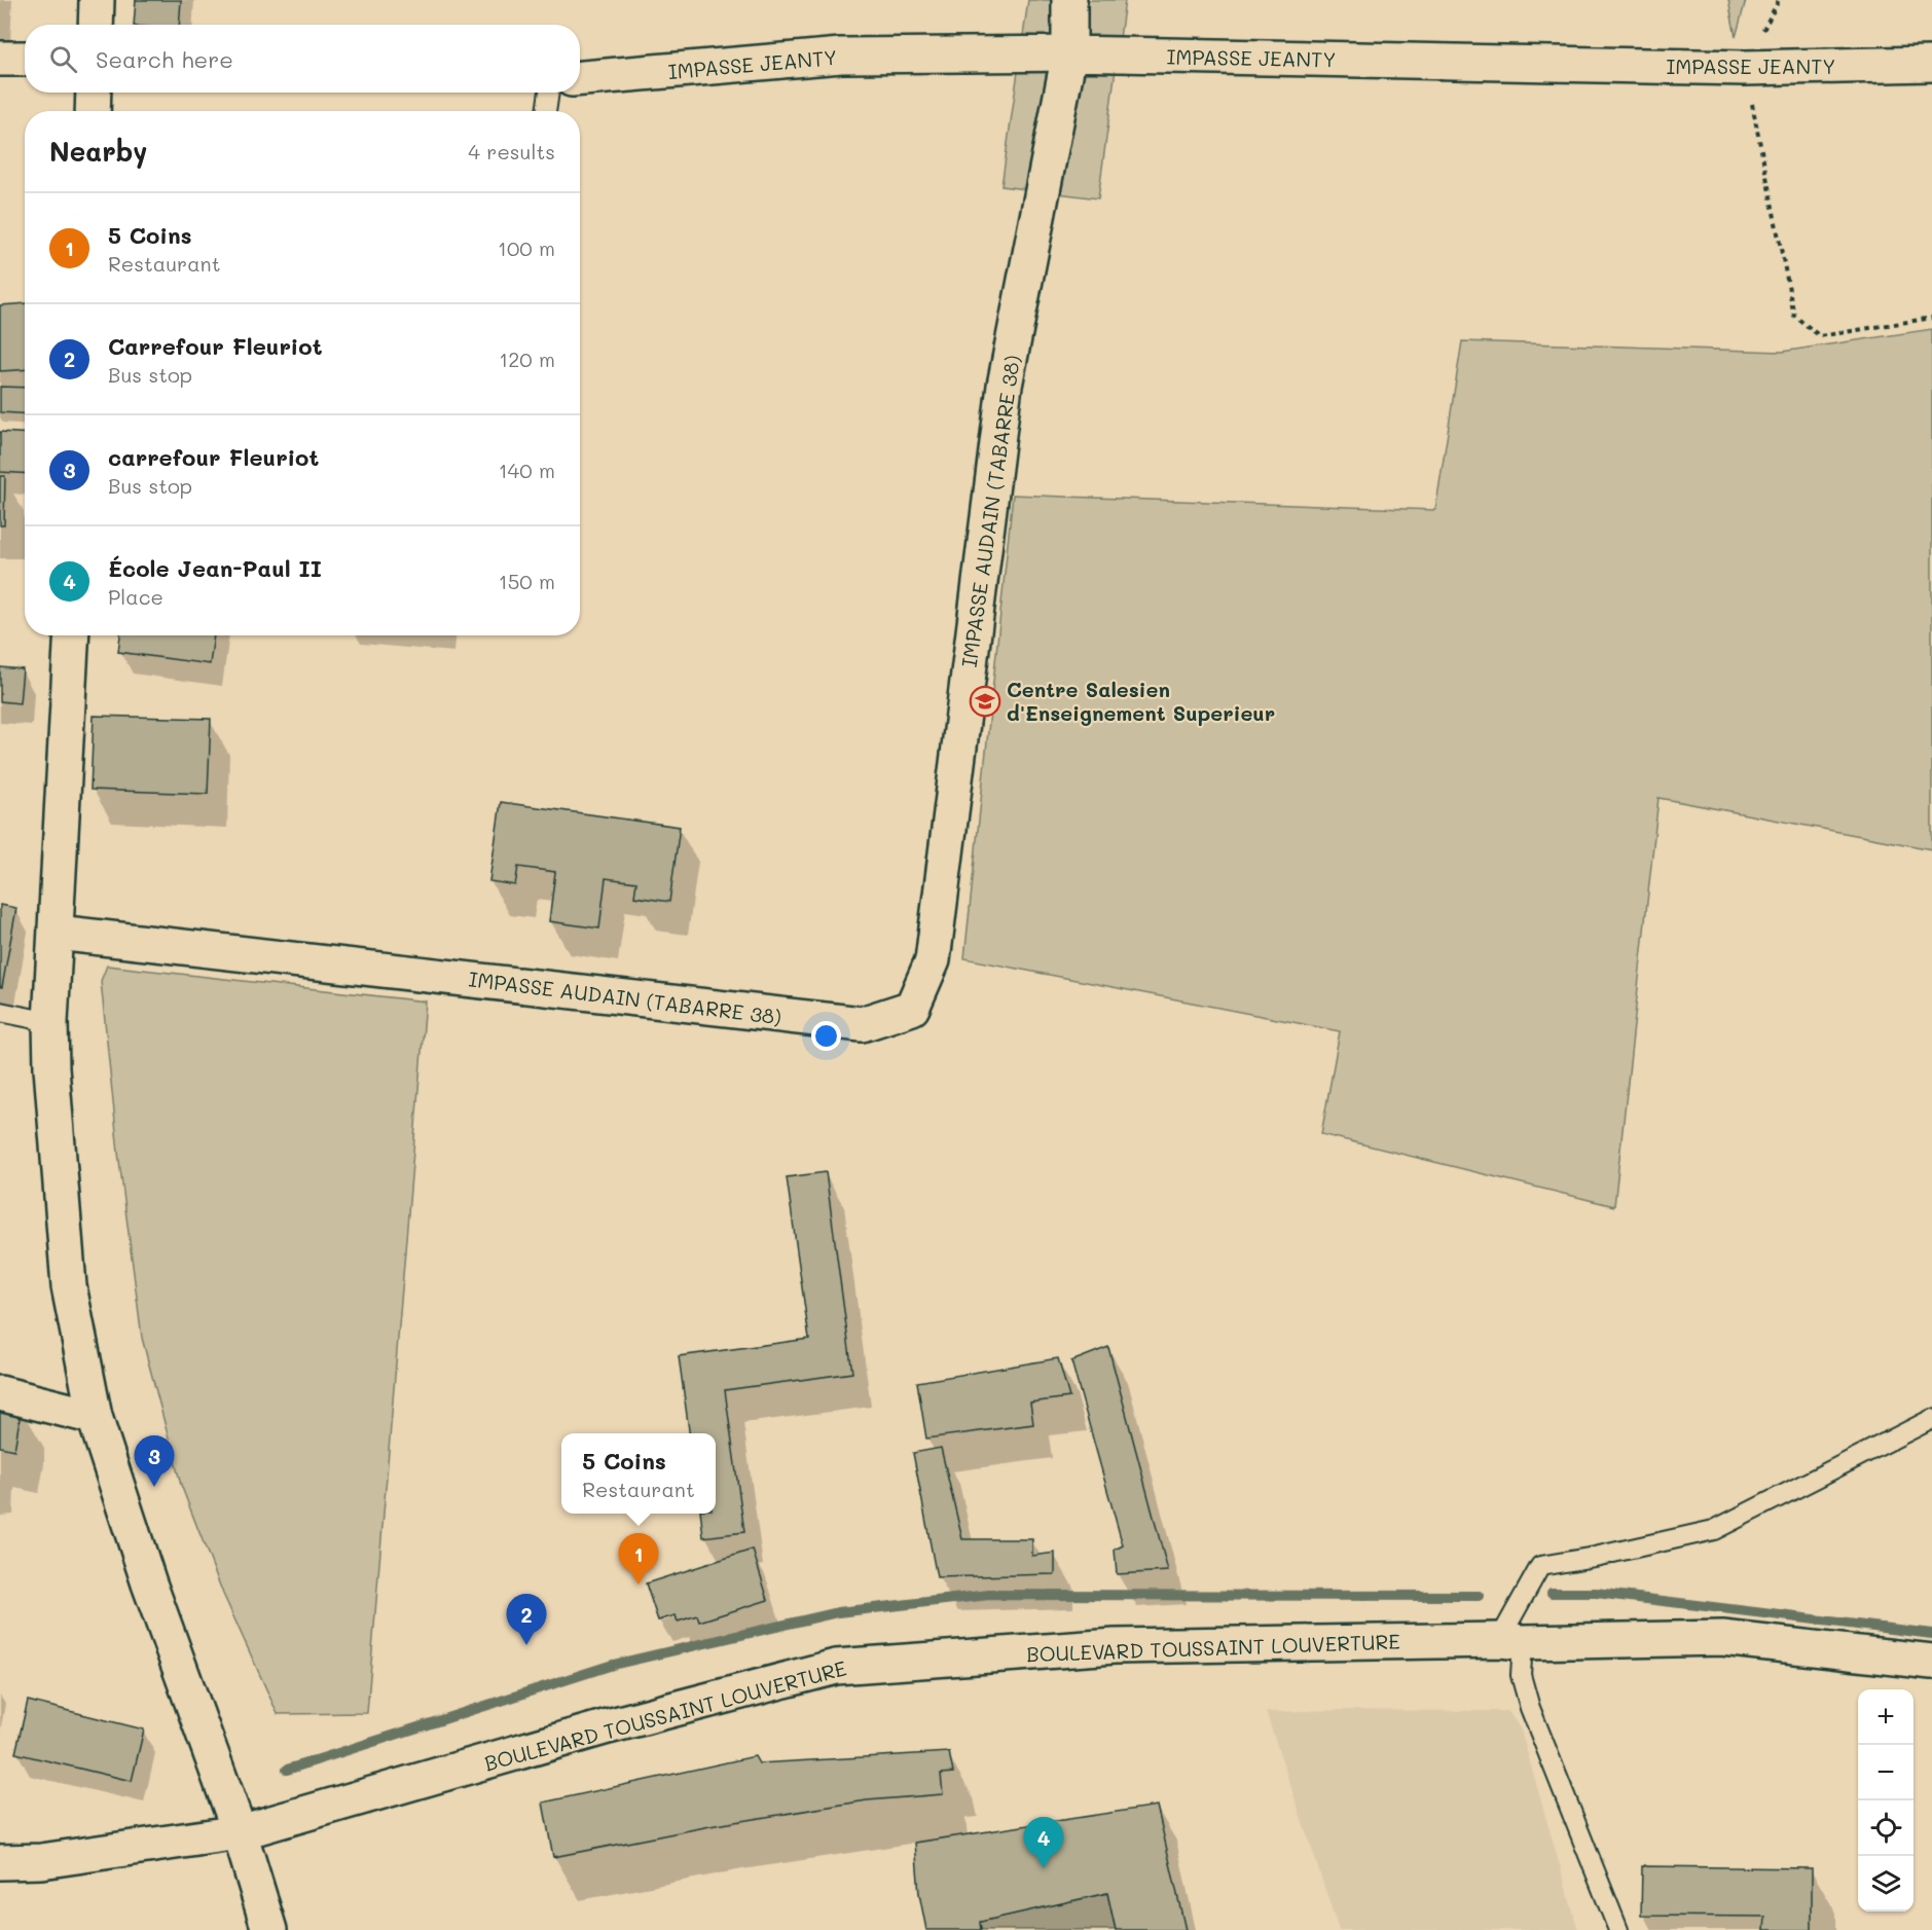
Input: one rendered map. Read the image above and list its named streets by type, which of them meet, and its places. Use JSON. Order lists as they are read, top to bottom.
{
  "streets": {
    "street": ["IMPASSE JEANTY", "IMPASSE AUDAIN (TABARRE 38)", "BOULEVARD TOUSSAINT LOUVERTURE"]
  },
  "crossings": [
    ["IMPASSE JEANTY", "IMPASSE AUDAIN (TABARRE 38)"]
  ],
  "places": {
    "school or university": ["Centre Salesien d'Enseignement Superieur"]
  },
  "page": {
    "search": "Search here",
    "heading": ["Nearby", "4 results"],
    "list": [
      {
        "mark": "1",
        "name": "5 Coins",
        "note": "Restaurant",
        "value": "100 m"
      },
      {
        "mark": "2",
        "name": "Carrefour Fleuriot",
        "note": "Bus stop",
        "value": "120 m"
      },
      {
        "mark": "3",
        "name": "carrefour Fleuriot",
        "note": "Bus stop",
        "value": "140 m"
      },
      {
        "mark": "4",
        "name": "École Jean-Paul II",
        "note": "Place",
        "value": "150 m"
      }
    ],
    "popup": ["5 Coins", "Restaurant"],
    "pins": [
      "3",
      "1",
      "2",
      "4"
    ],
    "map_buttons": ["+", "−"]
  }
}
